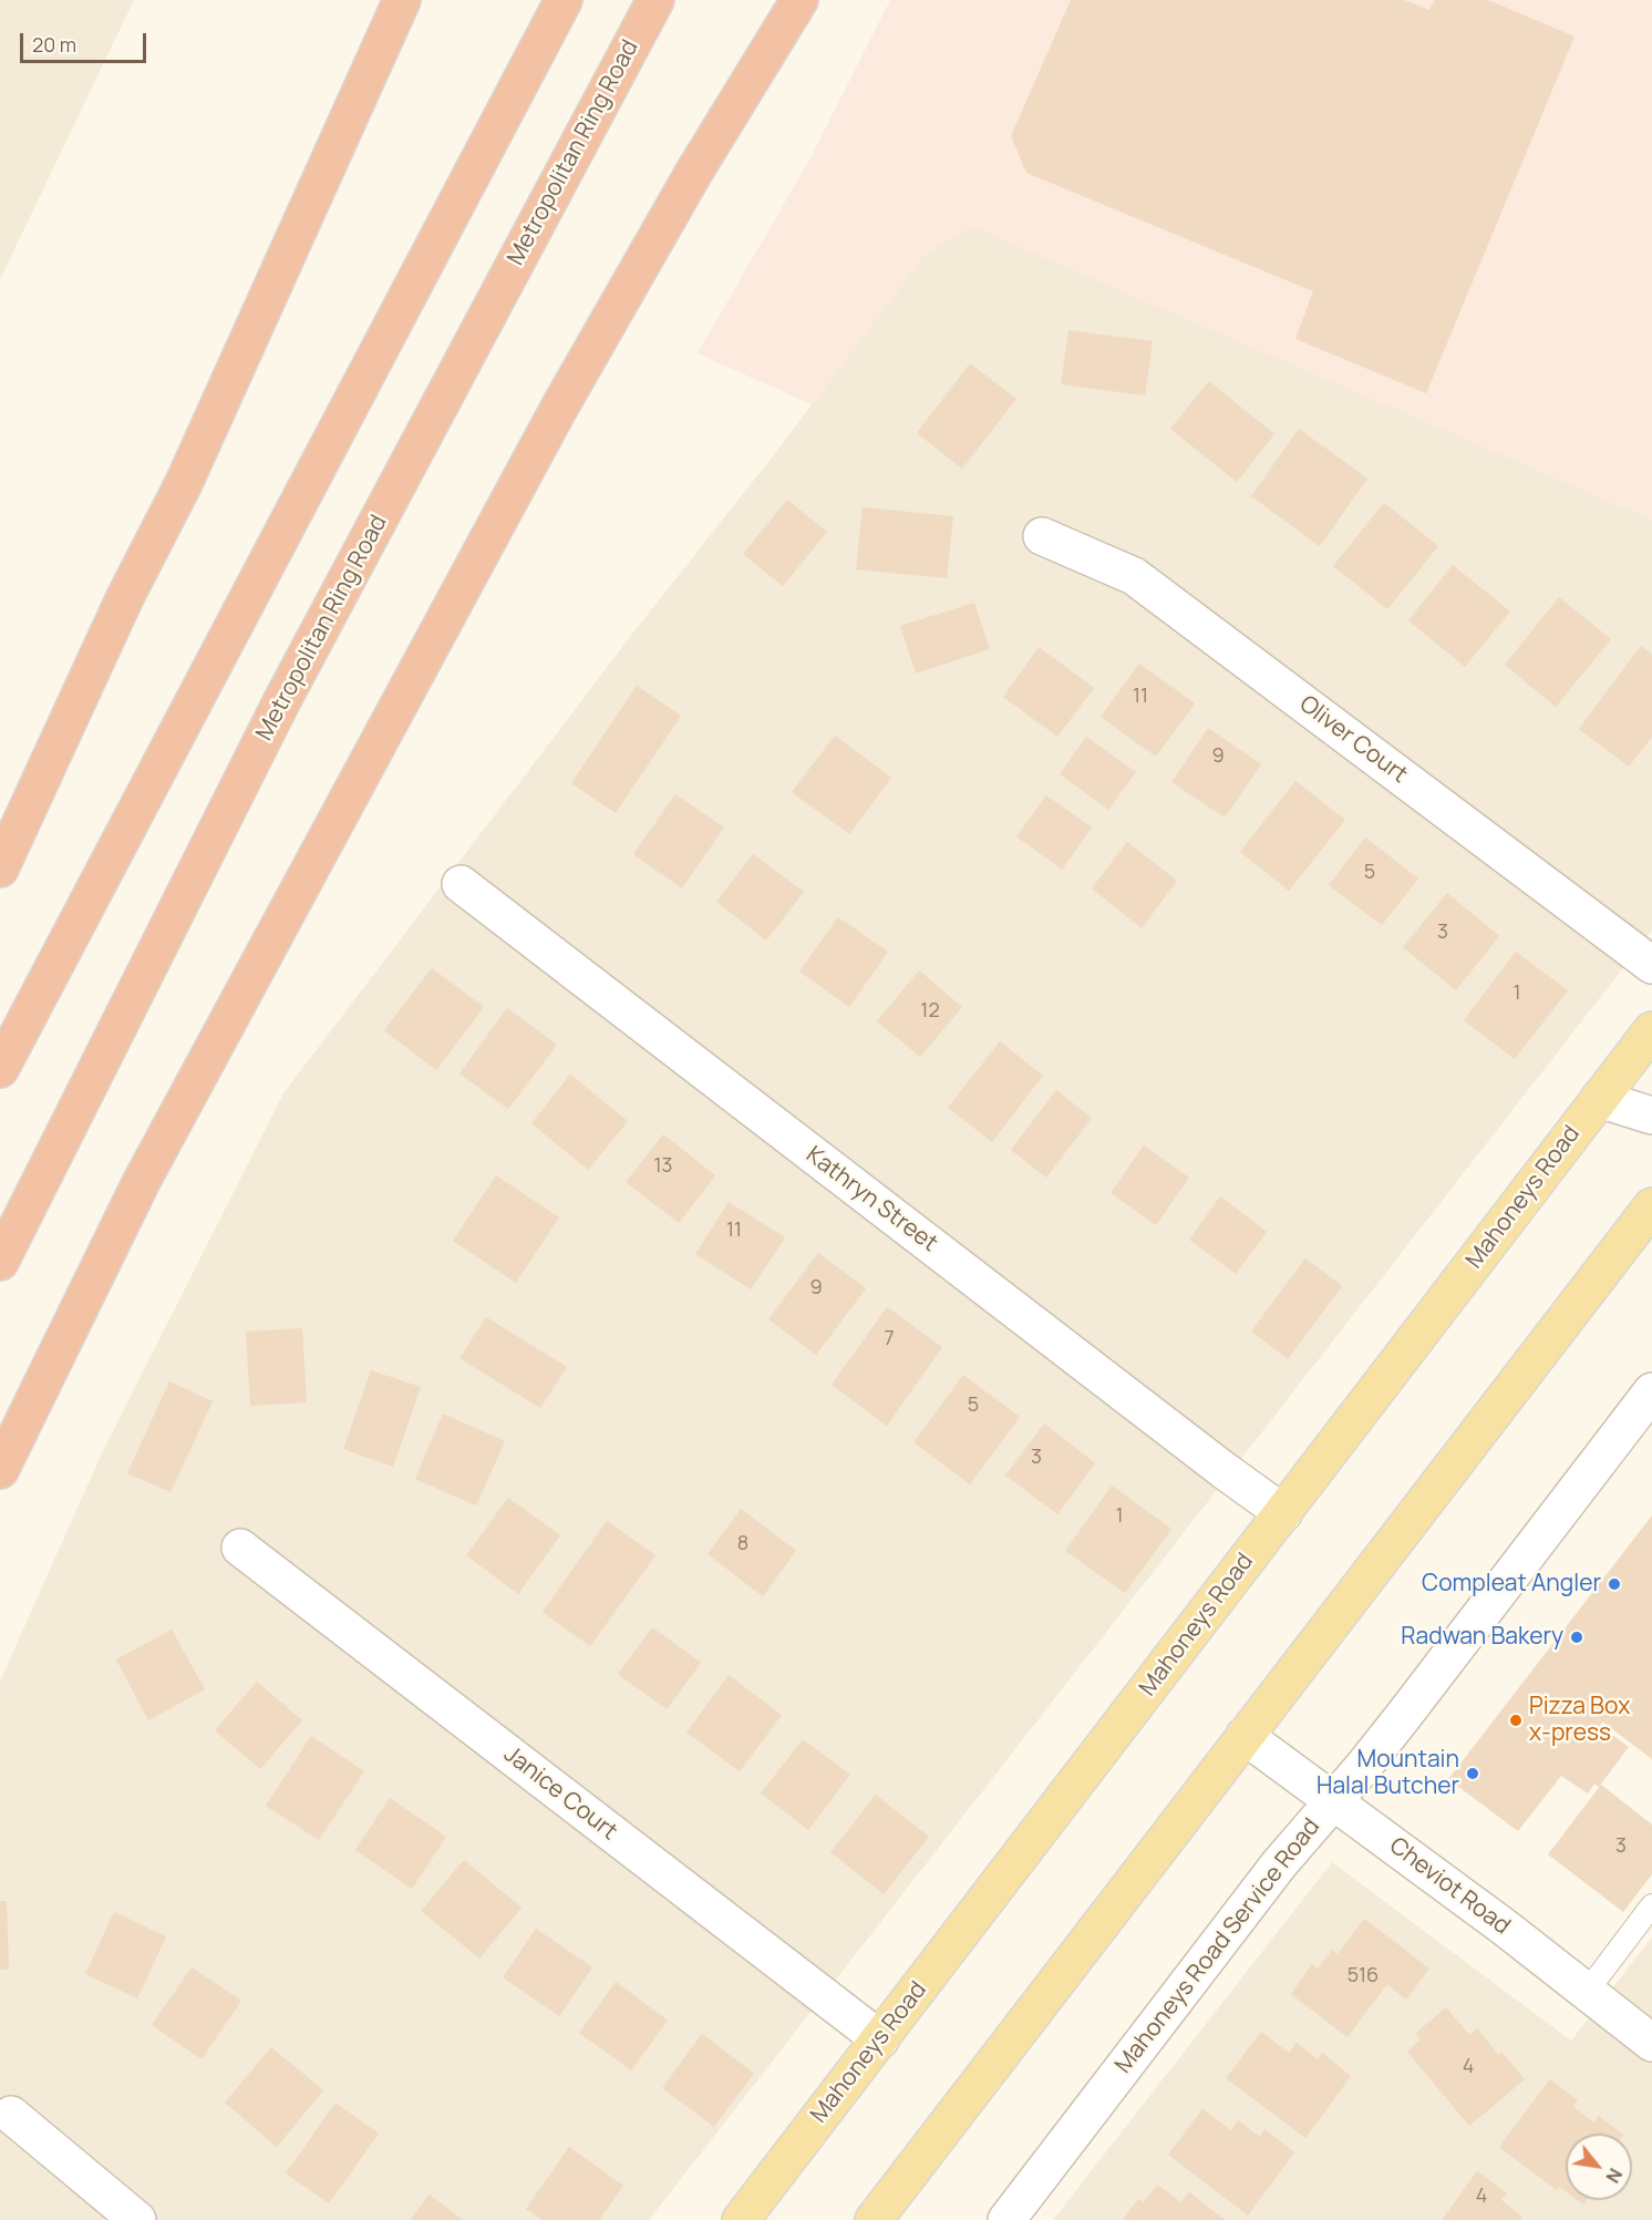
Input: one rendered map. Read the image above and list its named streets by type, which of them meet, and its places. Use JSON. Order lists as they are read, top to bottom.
{
  "streets": {
    "highway": ["Metropolitan Ring Road"],
    "main road": ["Mahoneys Road"],
    "street": [
      "Oliver Court",
      "Kathryn Street",
      "Janice Court",
      "Cheviot Road",
      "Mahoneys Road Service Road"
    ]
  },
  "crossings": [
    ["Mahoneys Road", "Kathryn Street"],
    ["Mahoneys Road", "Janice Court"],
    ["Cheviot Road", "Mahoneys Road Service Road"]
  ],
  "places": [
    "Compleat Angler",
    "Radwan Bakery",
    "Pizza Box x-press",
    "Mountain Halal Butcher"
  ],
  "house_numbers": [
    "11",
    "9",
    "5",
    "3",
    "1",
    "12",
    "13",
    "11",
    "9",
    "7",
    "5",
    "3",
    "1",
    "8",
    "3",
    "516",
    "4",
    "4"
  ],
  "scale_bar": "20 m",
  "north": "bottom right"
}
